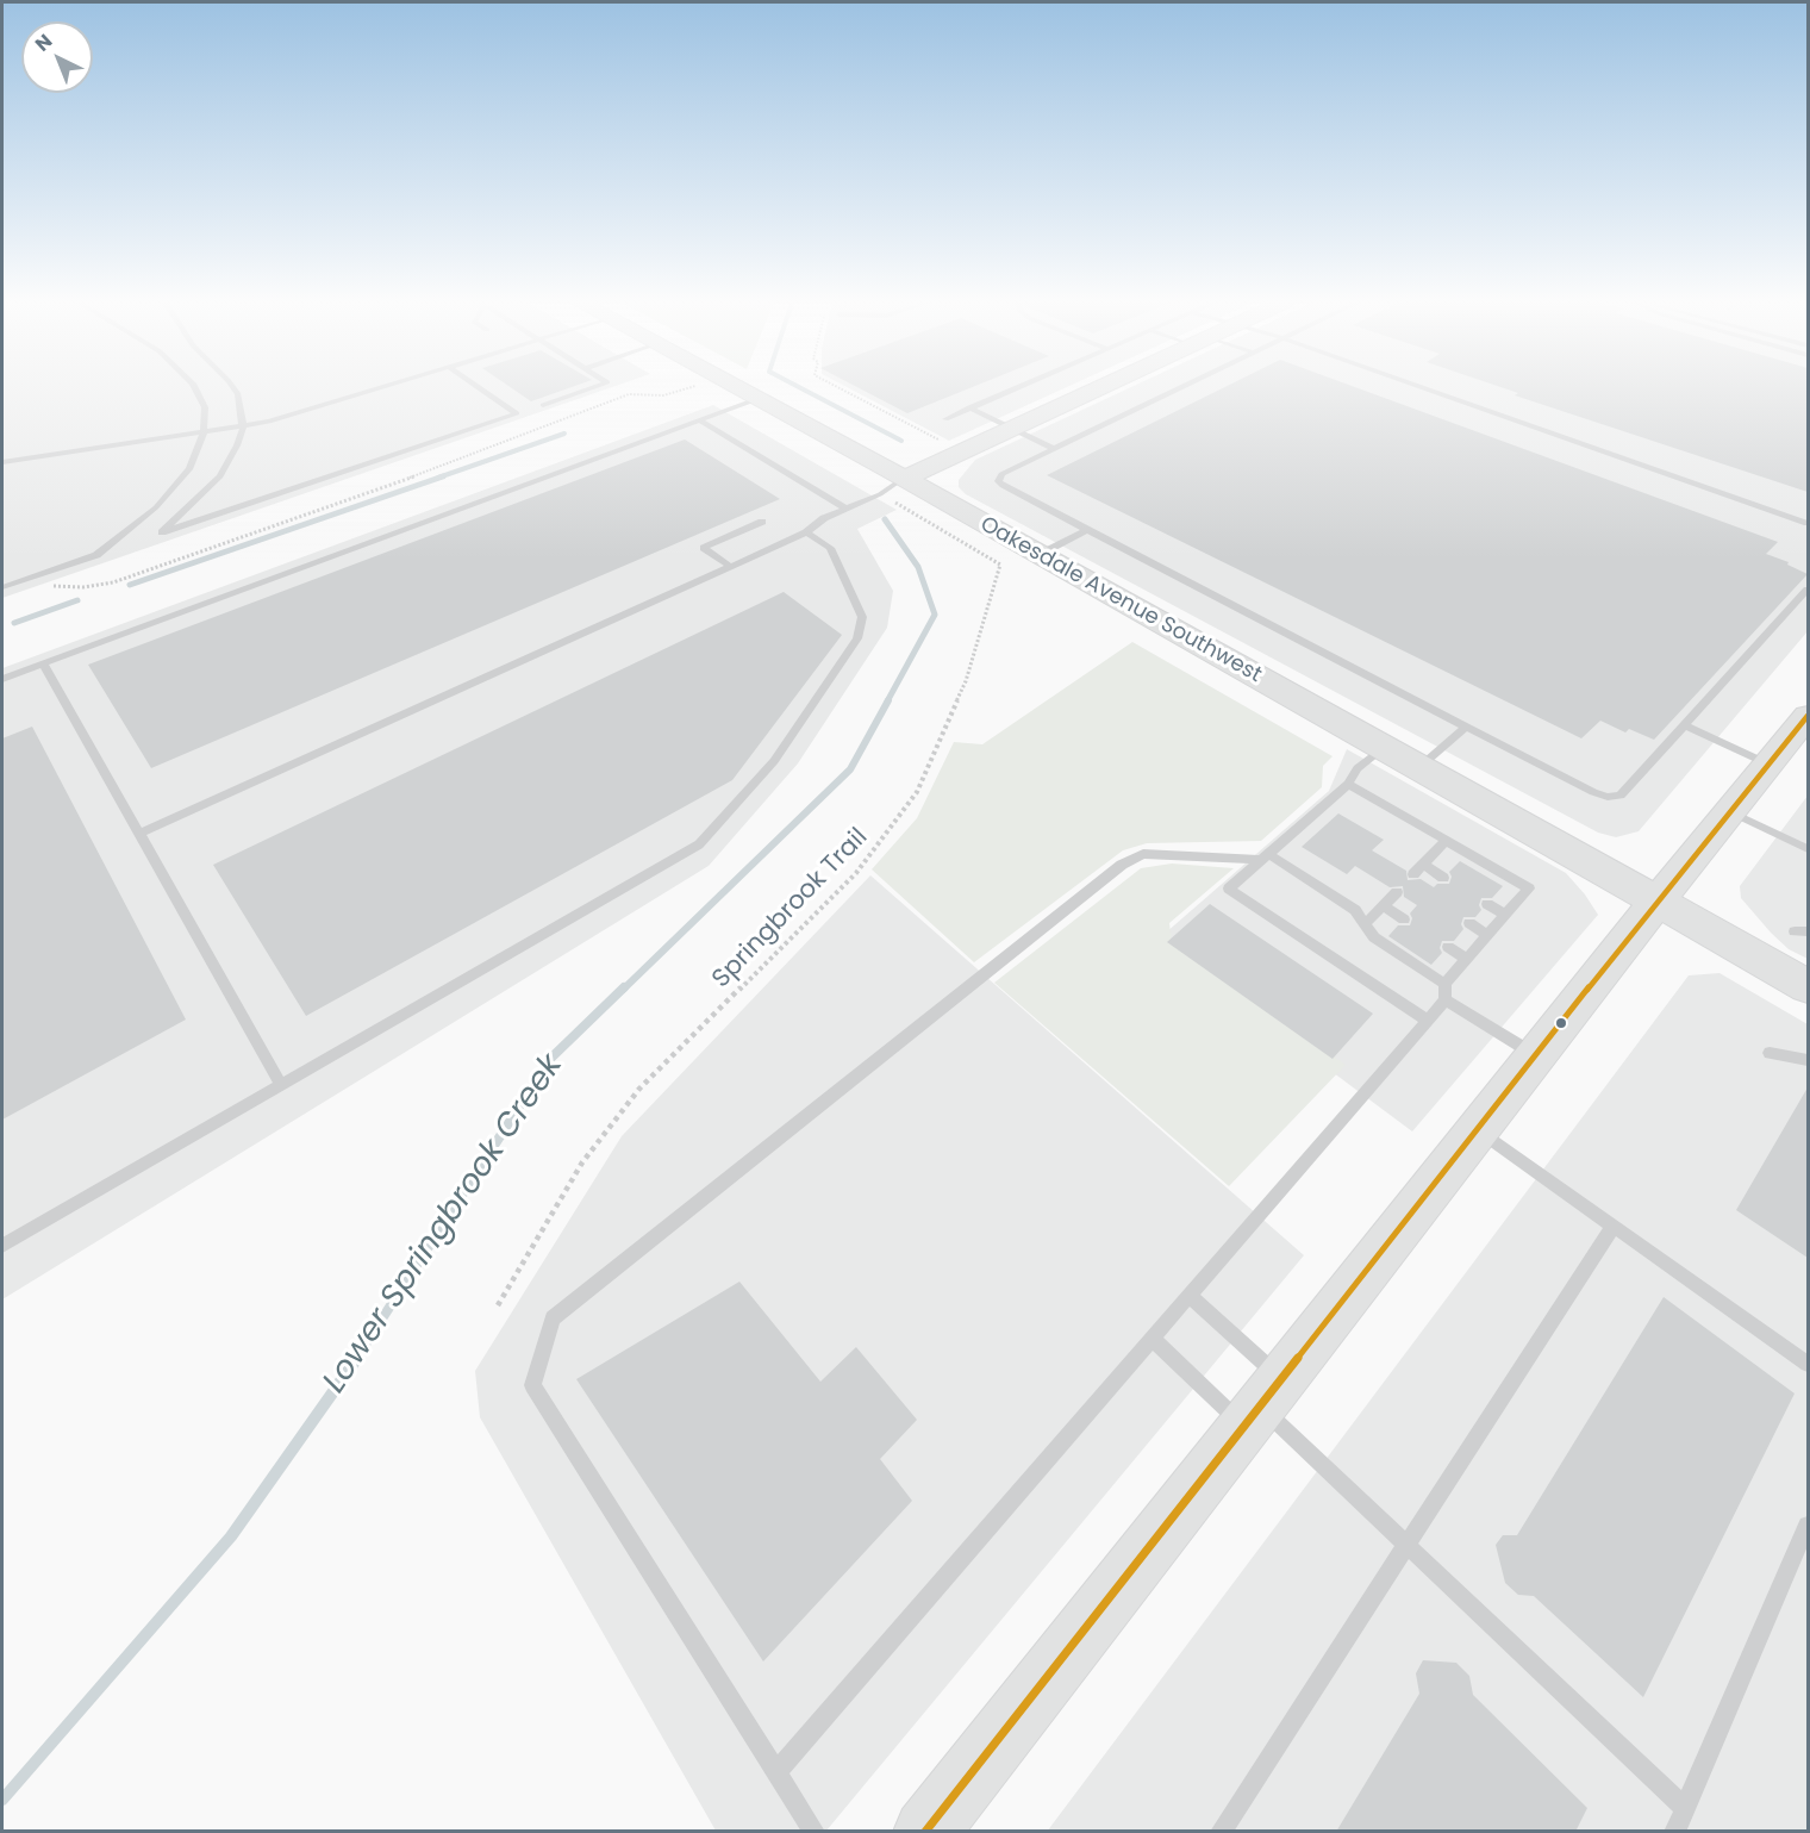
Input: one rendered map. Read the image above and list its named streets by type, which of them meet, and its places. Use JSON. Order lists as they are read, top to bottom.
{
  "streets": {
    "main road": ["Oakesdale Avenue Southwest"],
    "path": ["Springbrook Trail"]
  },
  "crossings": [
    ["Oakesdale Avenue Southwest", "Springbrook Trail"]
  ],
  "water": ["Lower Springbrook Creek"],
  "north": "top left"
}
